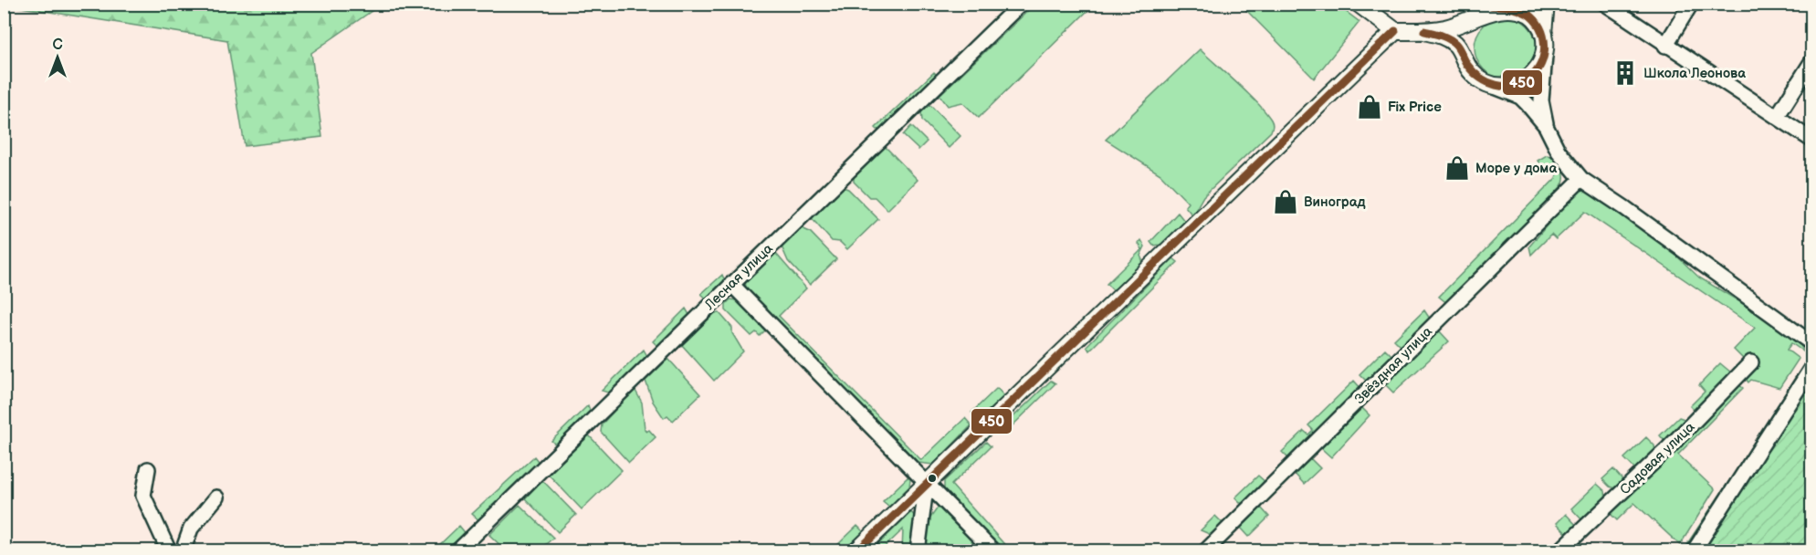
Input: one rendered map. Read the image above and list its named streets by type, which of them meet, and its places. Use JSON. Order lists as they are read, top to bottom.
{
  "streets": {
    "street": ["Лесная улица", "Звёздная улица", "Садовая улица"]
  },
  "places": {
    "building": ["Школа Леонова"],
    "shop": ["Fix Price", "Море у дома", "Виноград"]
  },
  "lines": ["transit line 450"],
  "north": "top"
}
